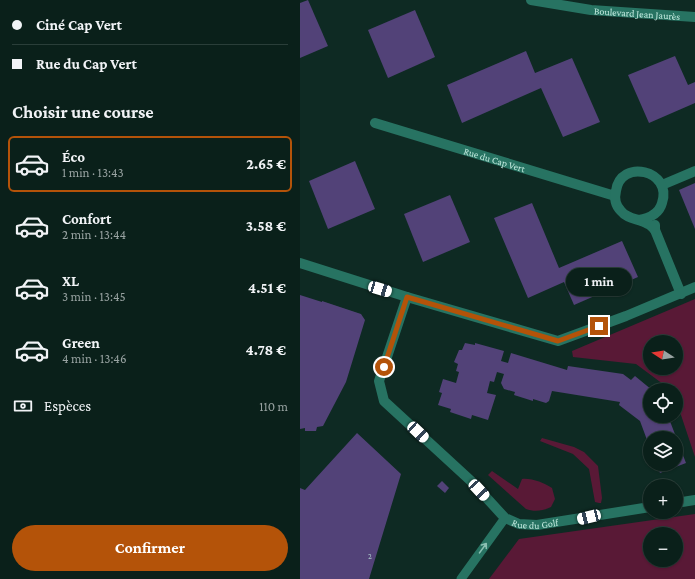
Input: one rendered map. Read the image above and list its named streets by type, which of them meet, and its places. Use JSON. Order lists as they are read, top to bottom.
{
  "streets": {
    "street": ["Boulevard Jean Jaurès", "Rue du Cap Vert", "Rue du Golf"]
  },
  "house_numbers": ["2"],
  "north": "left",
  "page": {
    "banner": ["Ciné Cap Vert", "Rue du Cap Vert"],
    "heading": "Choisir une course",
    "list": [
      {
        "name": "Éco",
        "note": "1 min · 13:43",
        "value": "2.65 €"
      },
      {
        "name": "Confort",
        "note": "2 min · 13:44",
        "value": "3.58 €"
      },
      {
        "name": "XL",
        "note": "3 min · 13:45",
        "value": "4.51 €"
      },
      {
        "name": "Green",
        "note": "4 min · 13:46",
        "value": "4.78 €"
      }
    ],
    "bubble": "1 min",
    "map_buttons": ["+", "−"],
    "pay": ["Espèces", "110 m"],
    "buttons": "Confirmer"
  }
}
